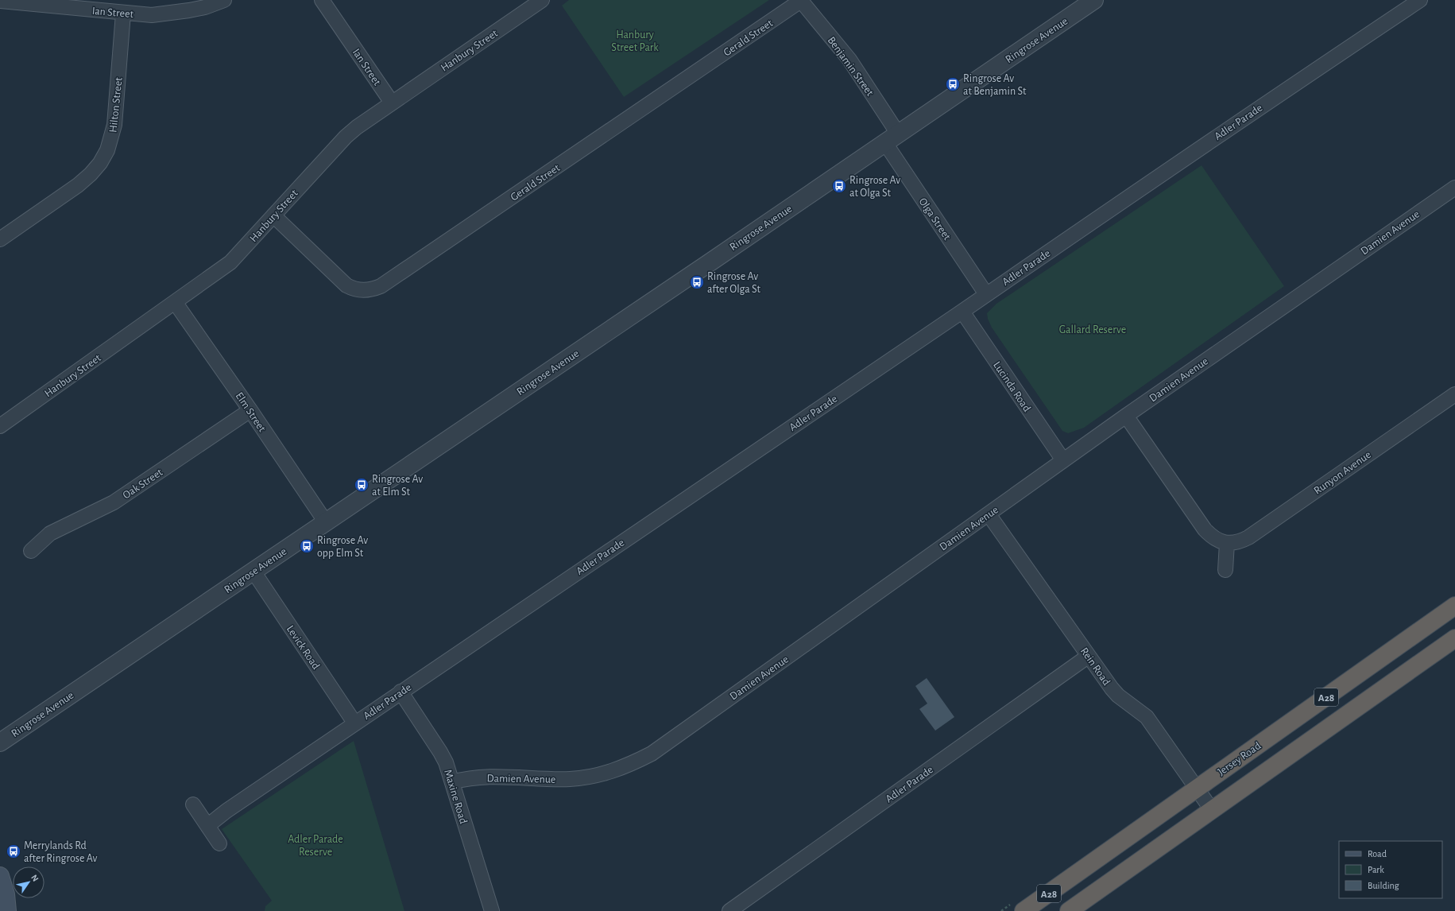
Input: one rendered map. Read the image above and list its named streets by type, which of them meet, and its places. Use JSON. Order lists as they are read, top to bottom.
{
  "streets": {
    "highway": ["A28", "Jersey Road"],
    "street": [
      "Ian Street",
      "Gerald Street",
      "Ringrose Avenue",
      "Hanbury Street",
      "Benjamin Street",
      "Hilton Street",
      "Adler Parade",
      "Olga Street",
      "Damien Avenue",
      "Lucinda Road",
      "Elm Street",
      "Runyon Avenue",
      "Oak Street",
      "Levick Road",
      "Rein Road",
      "Maxine Road"
    ]
  },
  "crossings": [
    ["Ian Street", "Hanbury Street"],
    ["Ian Street", "Hilton Street"],
    ["Gerald Street", "Hanbury Street"],
    ["Gerald Street", "Benjamin Street"],
    ["Ringrose Avenue", "Benjamin Street"],
    ["Ringrose Avenue", "Olga Street"],
    ["Ringrose Avenue", "Elm Street"],
    ["Ringrose Avenue", "Levick Road"],
    ["Hanbury Street", "Elm Street"],
    ["Benjamin Street", "Olga Street"],
    ["Adler Parade", "Olga Street"],
    ["Adler Parade", "Lucinda Road"],
    ["Adler Parade", "Levick Road"],
    ["Adler Parade", "Rein Road"],
    ["Adler Parade", "Maxine Road"],
    ["Damien Avenue", "Lucinda Road"],
    ["Damien Avenue", "Rein Road"],
    ["Damien Avenue", "Maxine Road"],
    ["Elm Street", "Oak Street"],
    ["Rein Road", "A28"],
    ["Rein Road", "Jersey Road"]
  ],
  "parks": ["Hanbury Street Park", "Gallard Reserve", "Adler Parade Reserve"],
  "places": {
    "bus stop": [
      "Ringrose Av at Benjamin St",
      "Ringrose Av at Olga St",
      "Ringrose Av after Olga St",
      "Ringrose Av at Elm St",
      "Ringrose Av opp Elm St",
      "Merrylands Rd after Ringrose Av"
    ]
  },
  "legend": ["Road", "Park", "Building"],
  "north": "top right"
}
